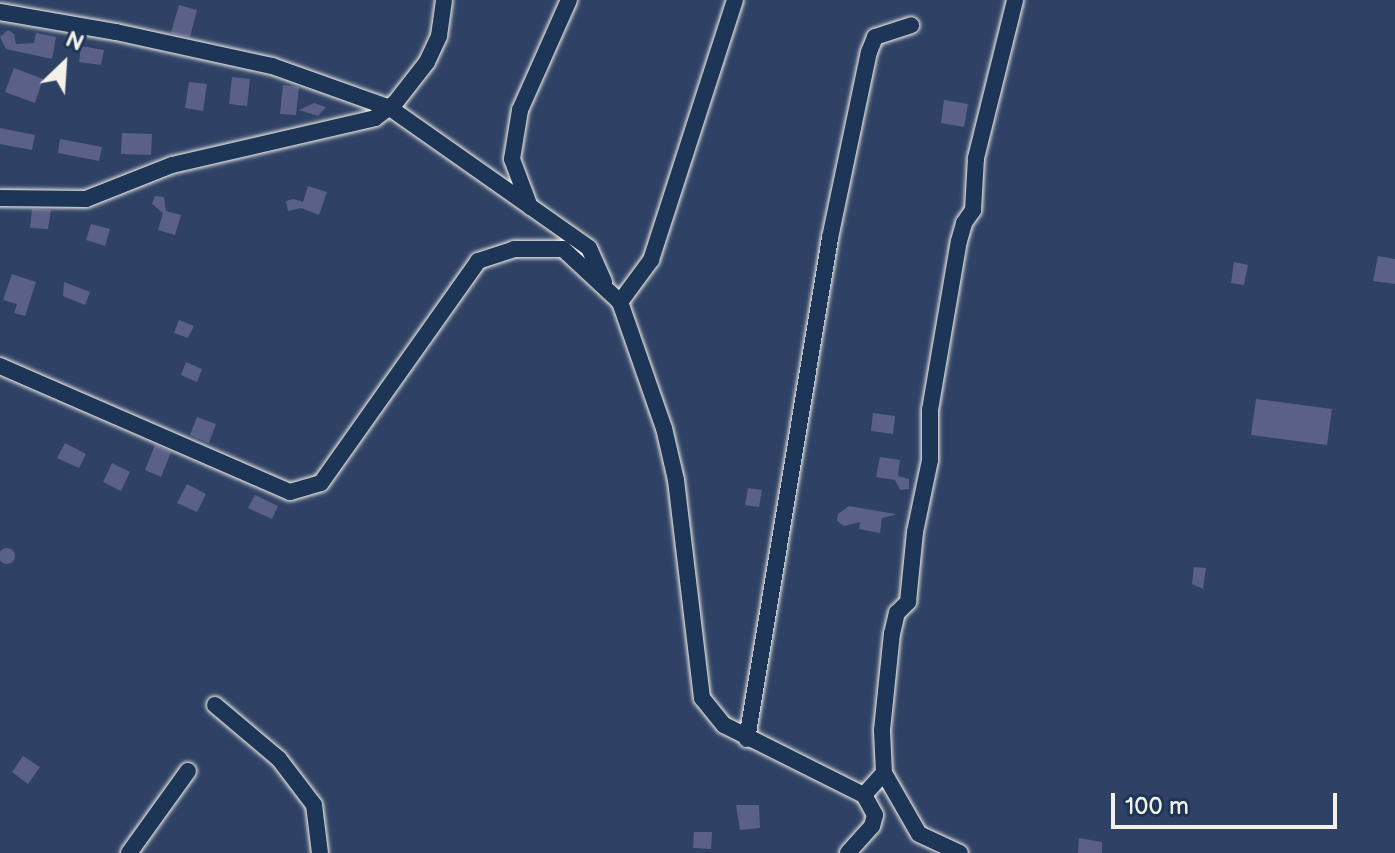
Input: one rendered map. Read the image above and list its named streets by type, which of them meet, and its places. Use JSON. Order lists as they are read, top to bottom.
{
  "scale_bar": "100 m",
  "north": "top right"
}
